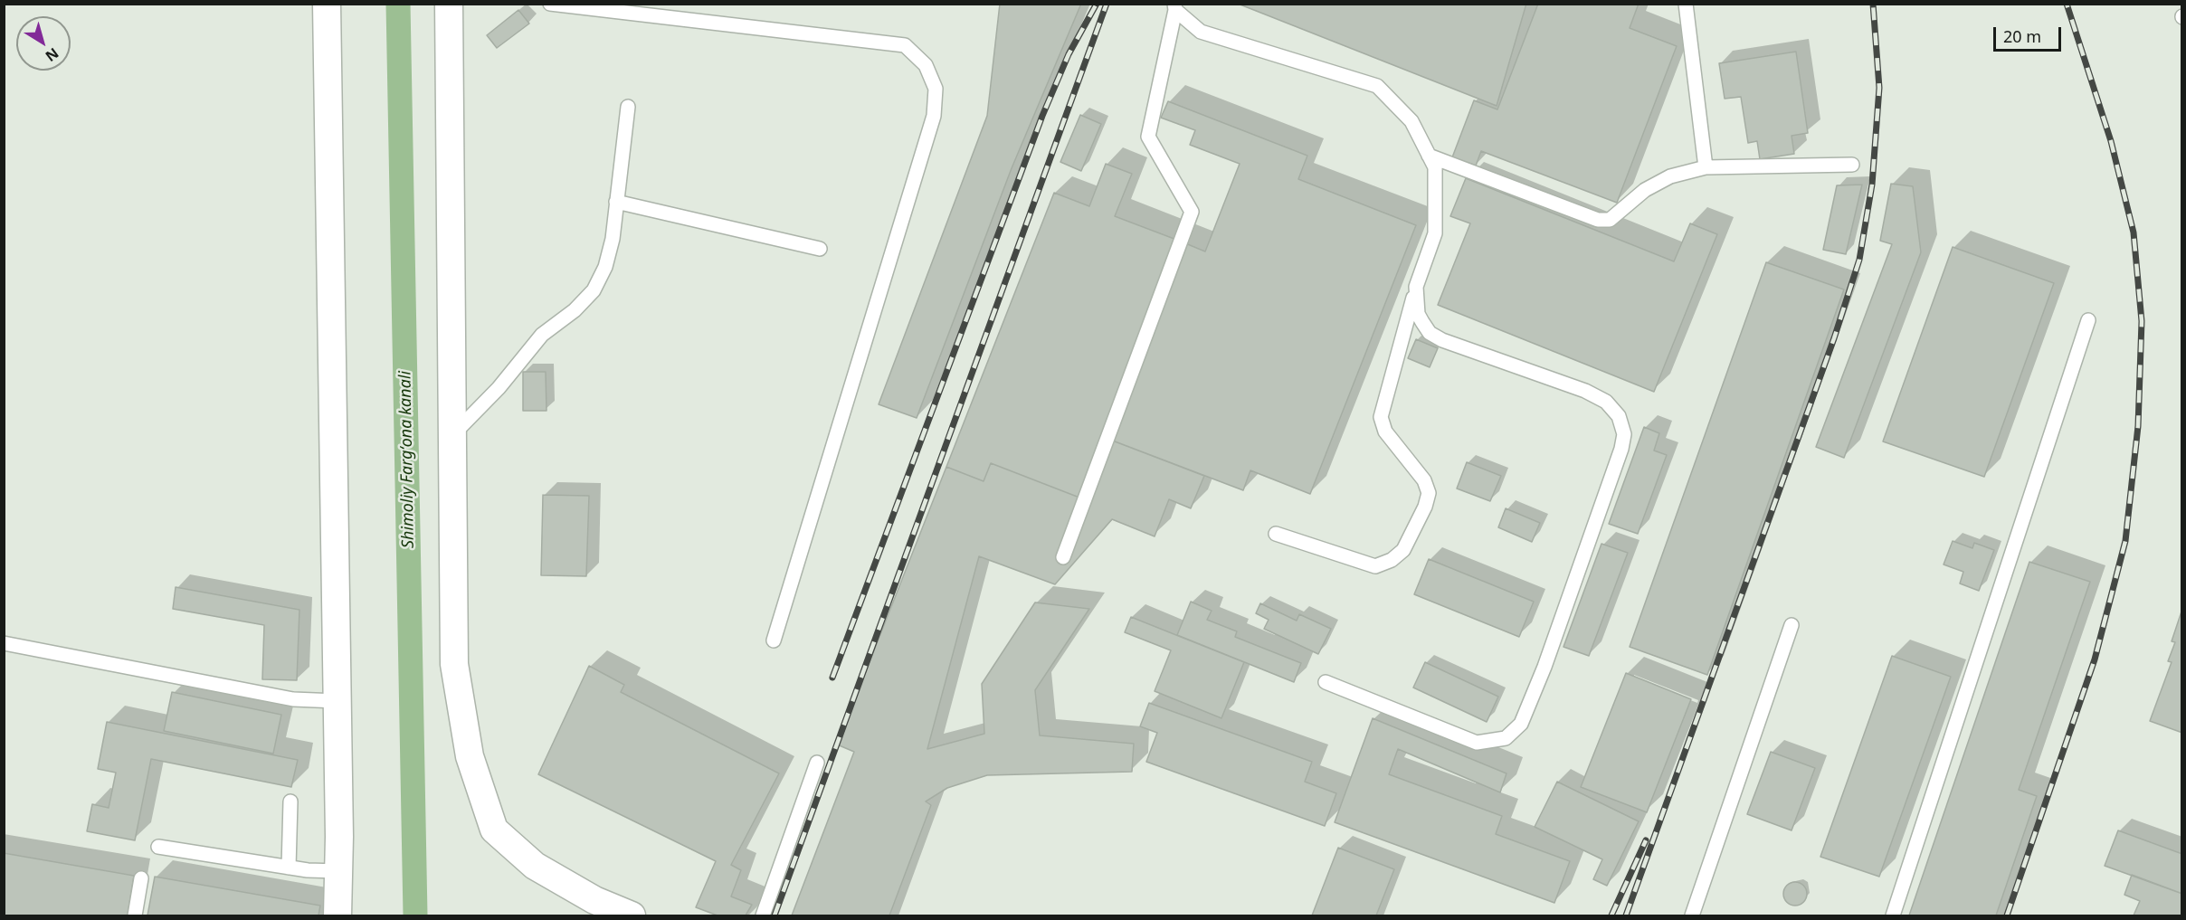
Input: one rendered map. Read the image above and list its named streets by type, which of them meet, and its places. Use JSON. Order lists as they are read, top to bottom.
{
  "water": ["Shimoliy Fargʻona kanali"],
  "scale_bar": "20 m",
  "north": "bottom right"
}
